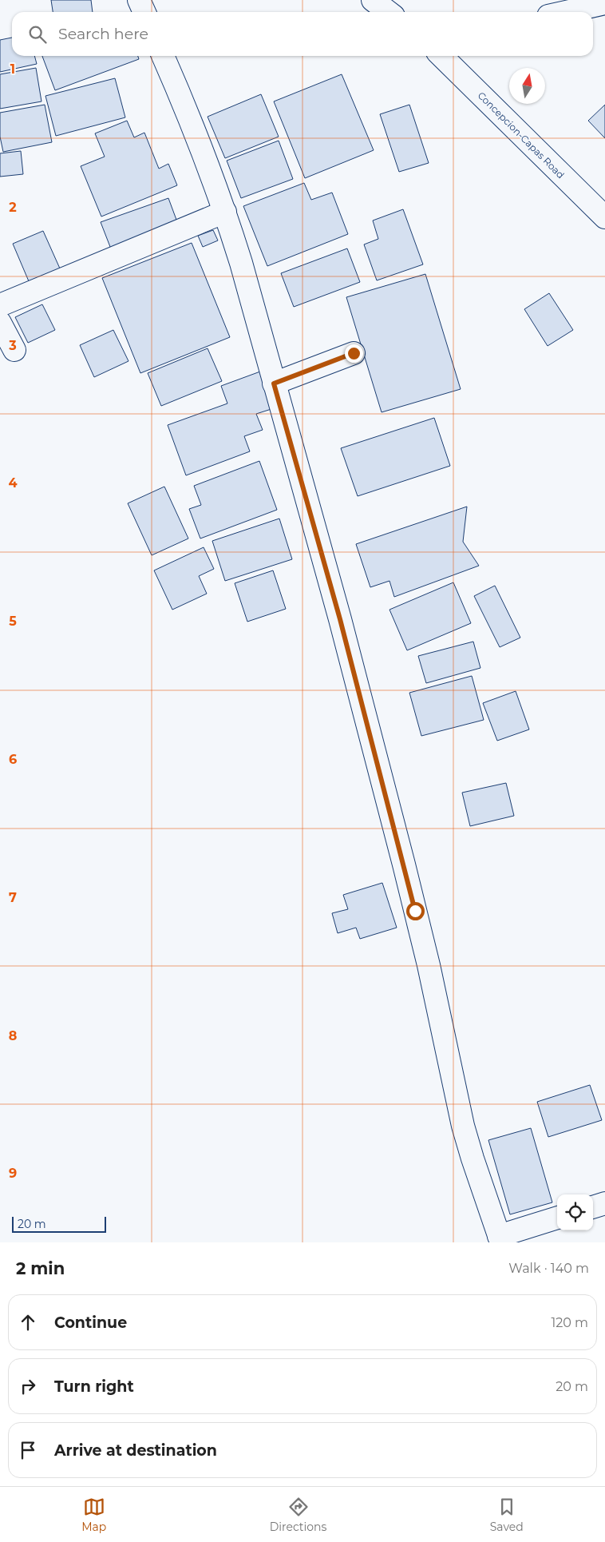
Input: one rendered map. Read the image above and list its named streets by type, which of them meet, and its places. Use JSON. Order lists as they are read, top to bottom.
{
  "streets": {
    "street": ["Concepcion-Capas Road"]
  },
  "scale_bar": "20 m",
  "north": "top",
  "page": {
    "search": "Search here",
    "scale": "20 m",
    "heading": ["2 min", "Walk · 140 m"],
    "list": [
      ["Continue", "120 m"],
      ["Turn right", "20 m"],
      "Arrive at destination"
    ],
    "nav": ["Map", "Directions", "Saved"]
  },
  "grid": {
    "rows": [
      "1",
      "2",
      "3",
      "4",
      "5",
      "6",
      "7",
      "8",
      "9"
    ]
  }
}
